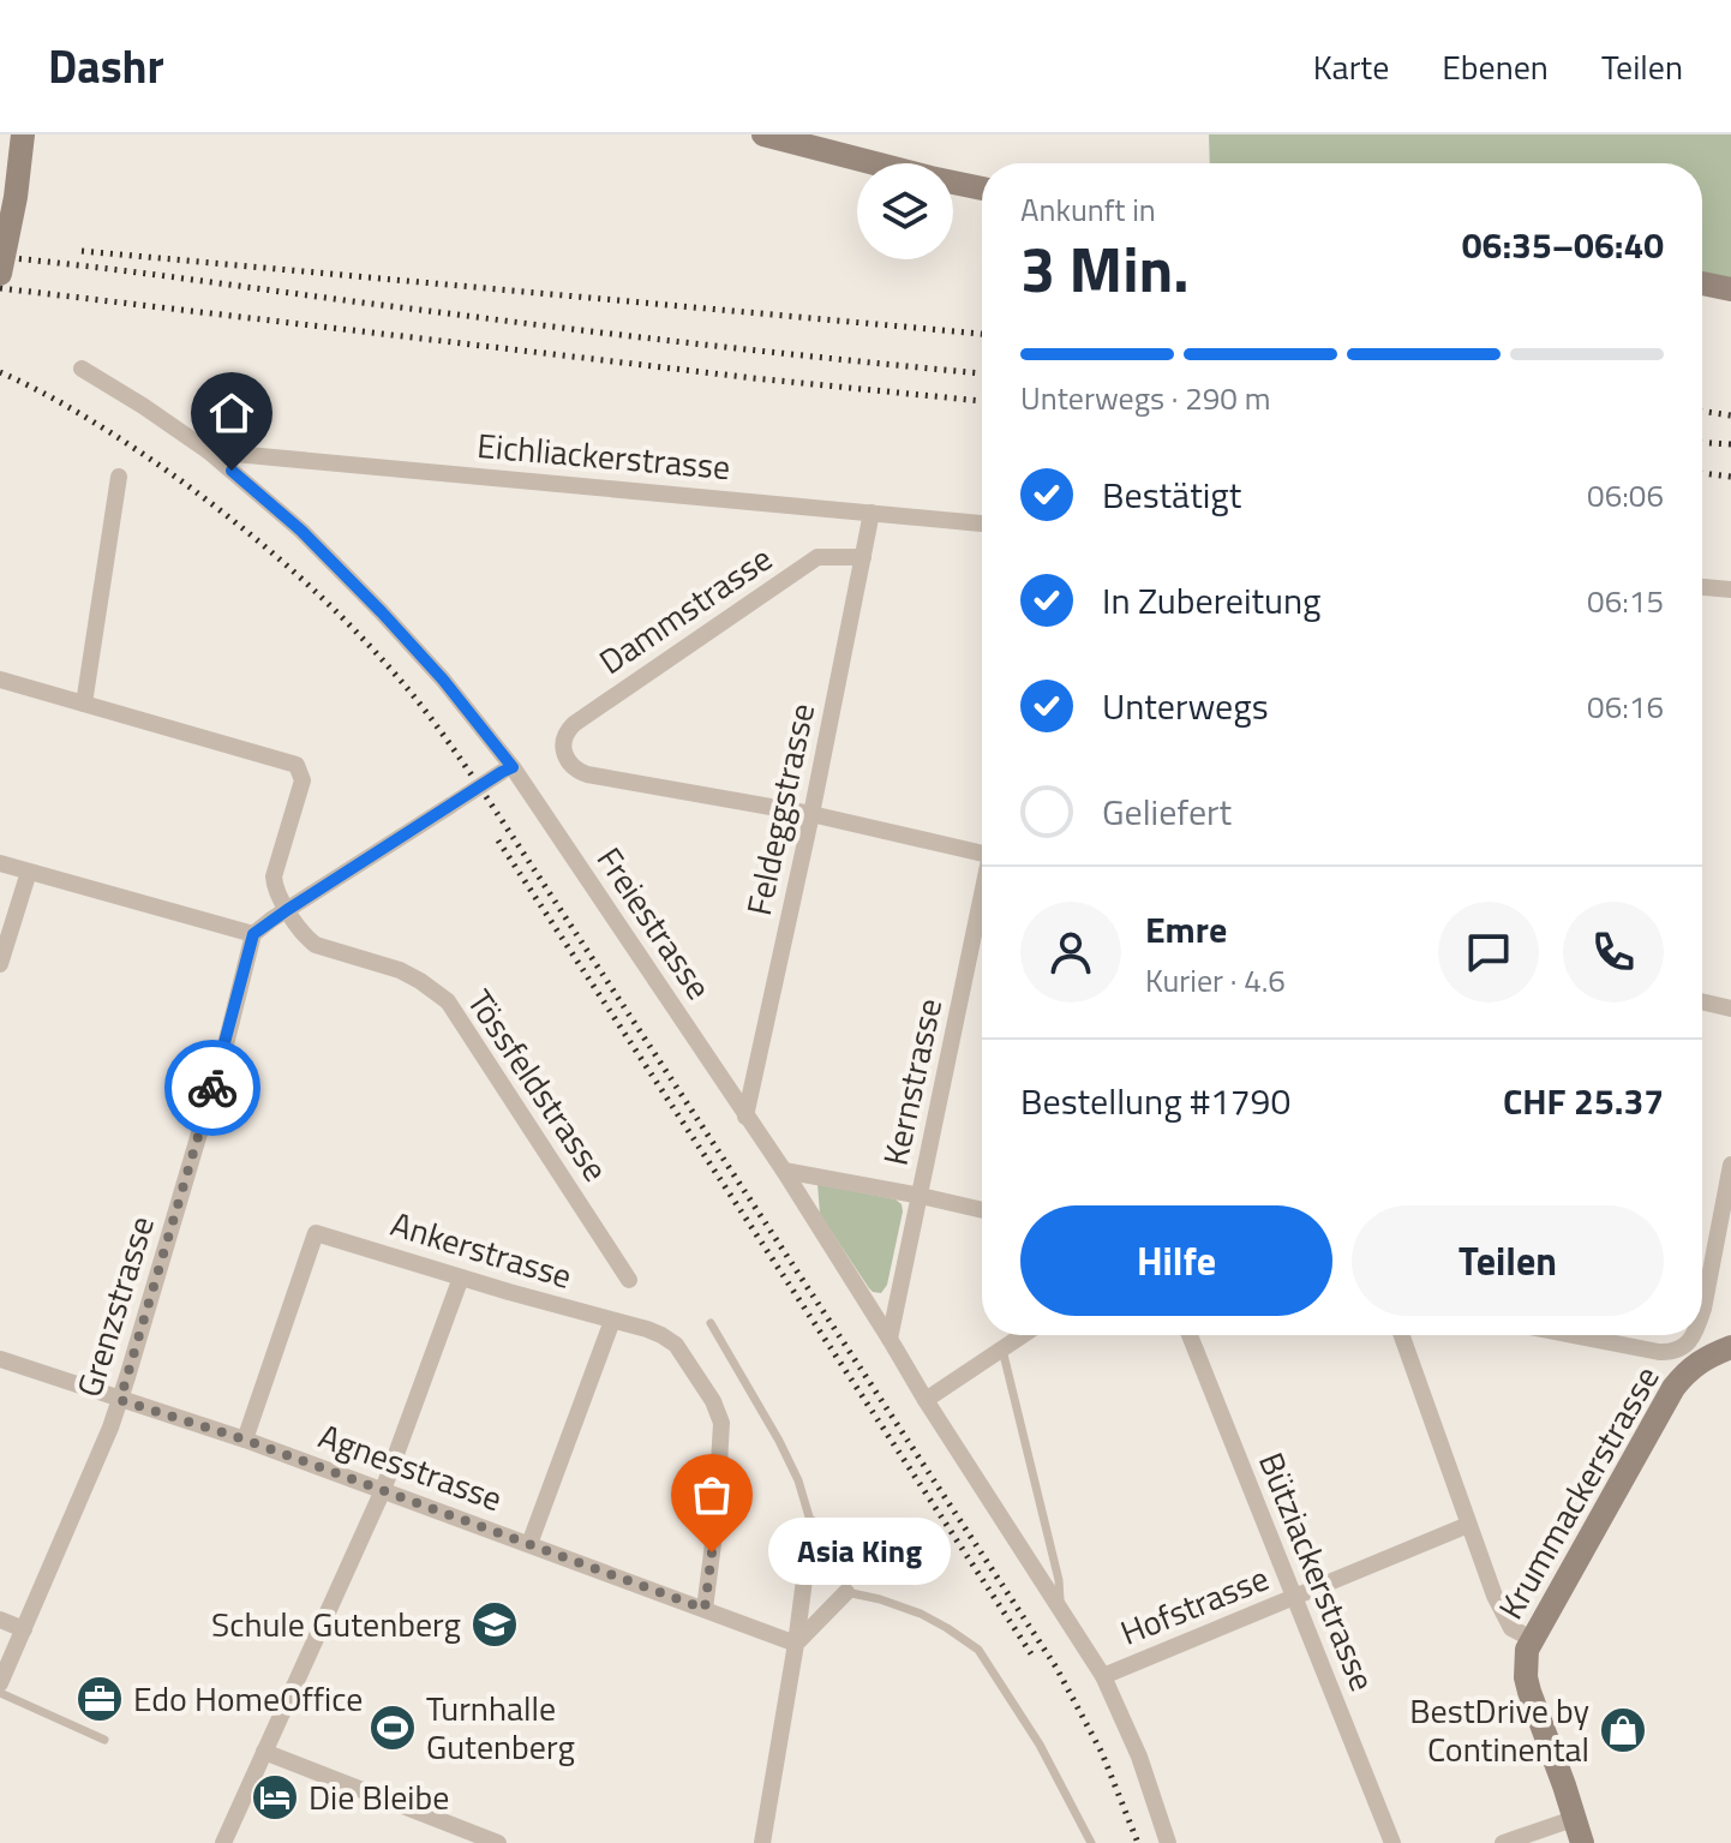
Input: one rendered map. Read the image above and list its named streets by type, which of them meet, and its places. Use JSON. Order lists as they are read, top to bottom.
{
  "streets": {
    "street": [
      "Eichliackerstrasse",
      "Dammstrasse",
      "Feldeggstrasse",
      "Freiestrasse",
      "Kernstrasse",
      "Tössfeldstrasse",
      "Ankerstrasse",
      "Grenzstrasse",
      "Agnesstrasse",
      "Krummackerstrasse",
      "Bütziackerstrasse",
      "Hofstrasse"
    ]
  },
  "crossings": [
    ["Eichliackerstrasse", "Feldeggstrasse"],
    ["Eichliackerstrasse", "Freiestrasse"],
    ["Dammstrasse", "Feldeggstrasse"],
    ["Feldeggstrasse", "Freiestrasse"],
    ["Freiestrasse", "Kernstrasse"],
    ["Freiestrasse", "Hofstrasse"],
    ["Ankerstrasse", "Agnesstrasse"],
    ["Grenzstrasse", "Agnesstrasse"],
    ["Bütziackerstrasse", "Hofstrasse"]
  ],
  "places": {
    "other": ["Asia King"],
    "school or university": ["Schule Gutenberg"],
    "office": ["Edo HomeOffice"],
    "sports": ["Turnhalle Gutenberg"],
    "shop": ["BestDrive by Continental"],
    "hotel": ["Die Bleibe"]
  },
  "page": {
    "header": "Dashr",
    "nav": ["Karte", "Ebenen", "Teilen"],
    "heading": ["3 Min.", "Ankunft in", "06:35–06:40"],
    "panel": [
      "Emre",
      "Kurier · 4.6",
      "Bestellung #1790",
      "CHF 25.37"
    ],
    "bar": "Unterwegs · 290 m",
    "list": [
      ["Bestätigt", "06:06"],
      ["In Zubereitung", "06:15"],
      ["Unterwegs", "06:16"],
      "Geliefert"
    ],
    "buttons": ["Hilfe", "Teilen"],
    "bubble": "Asia King"
  }
}
